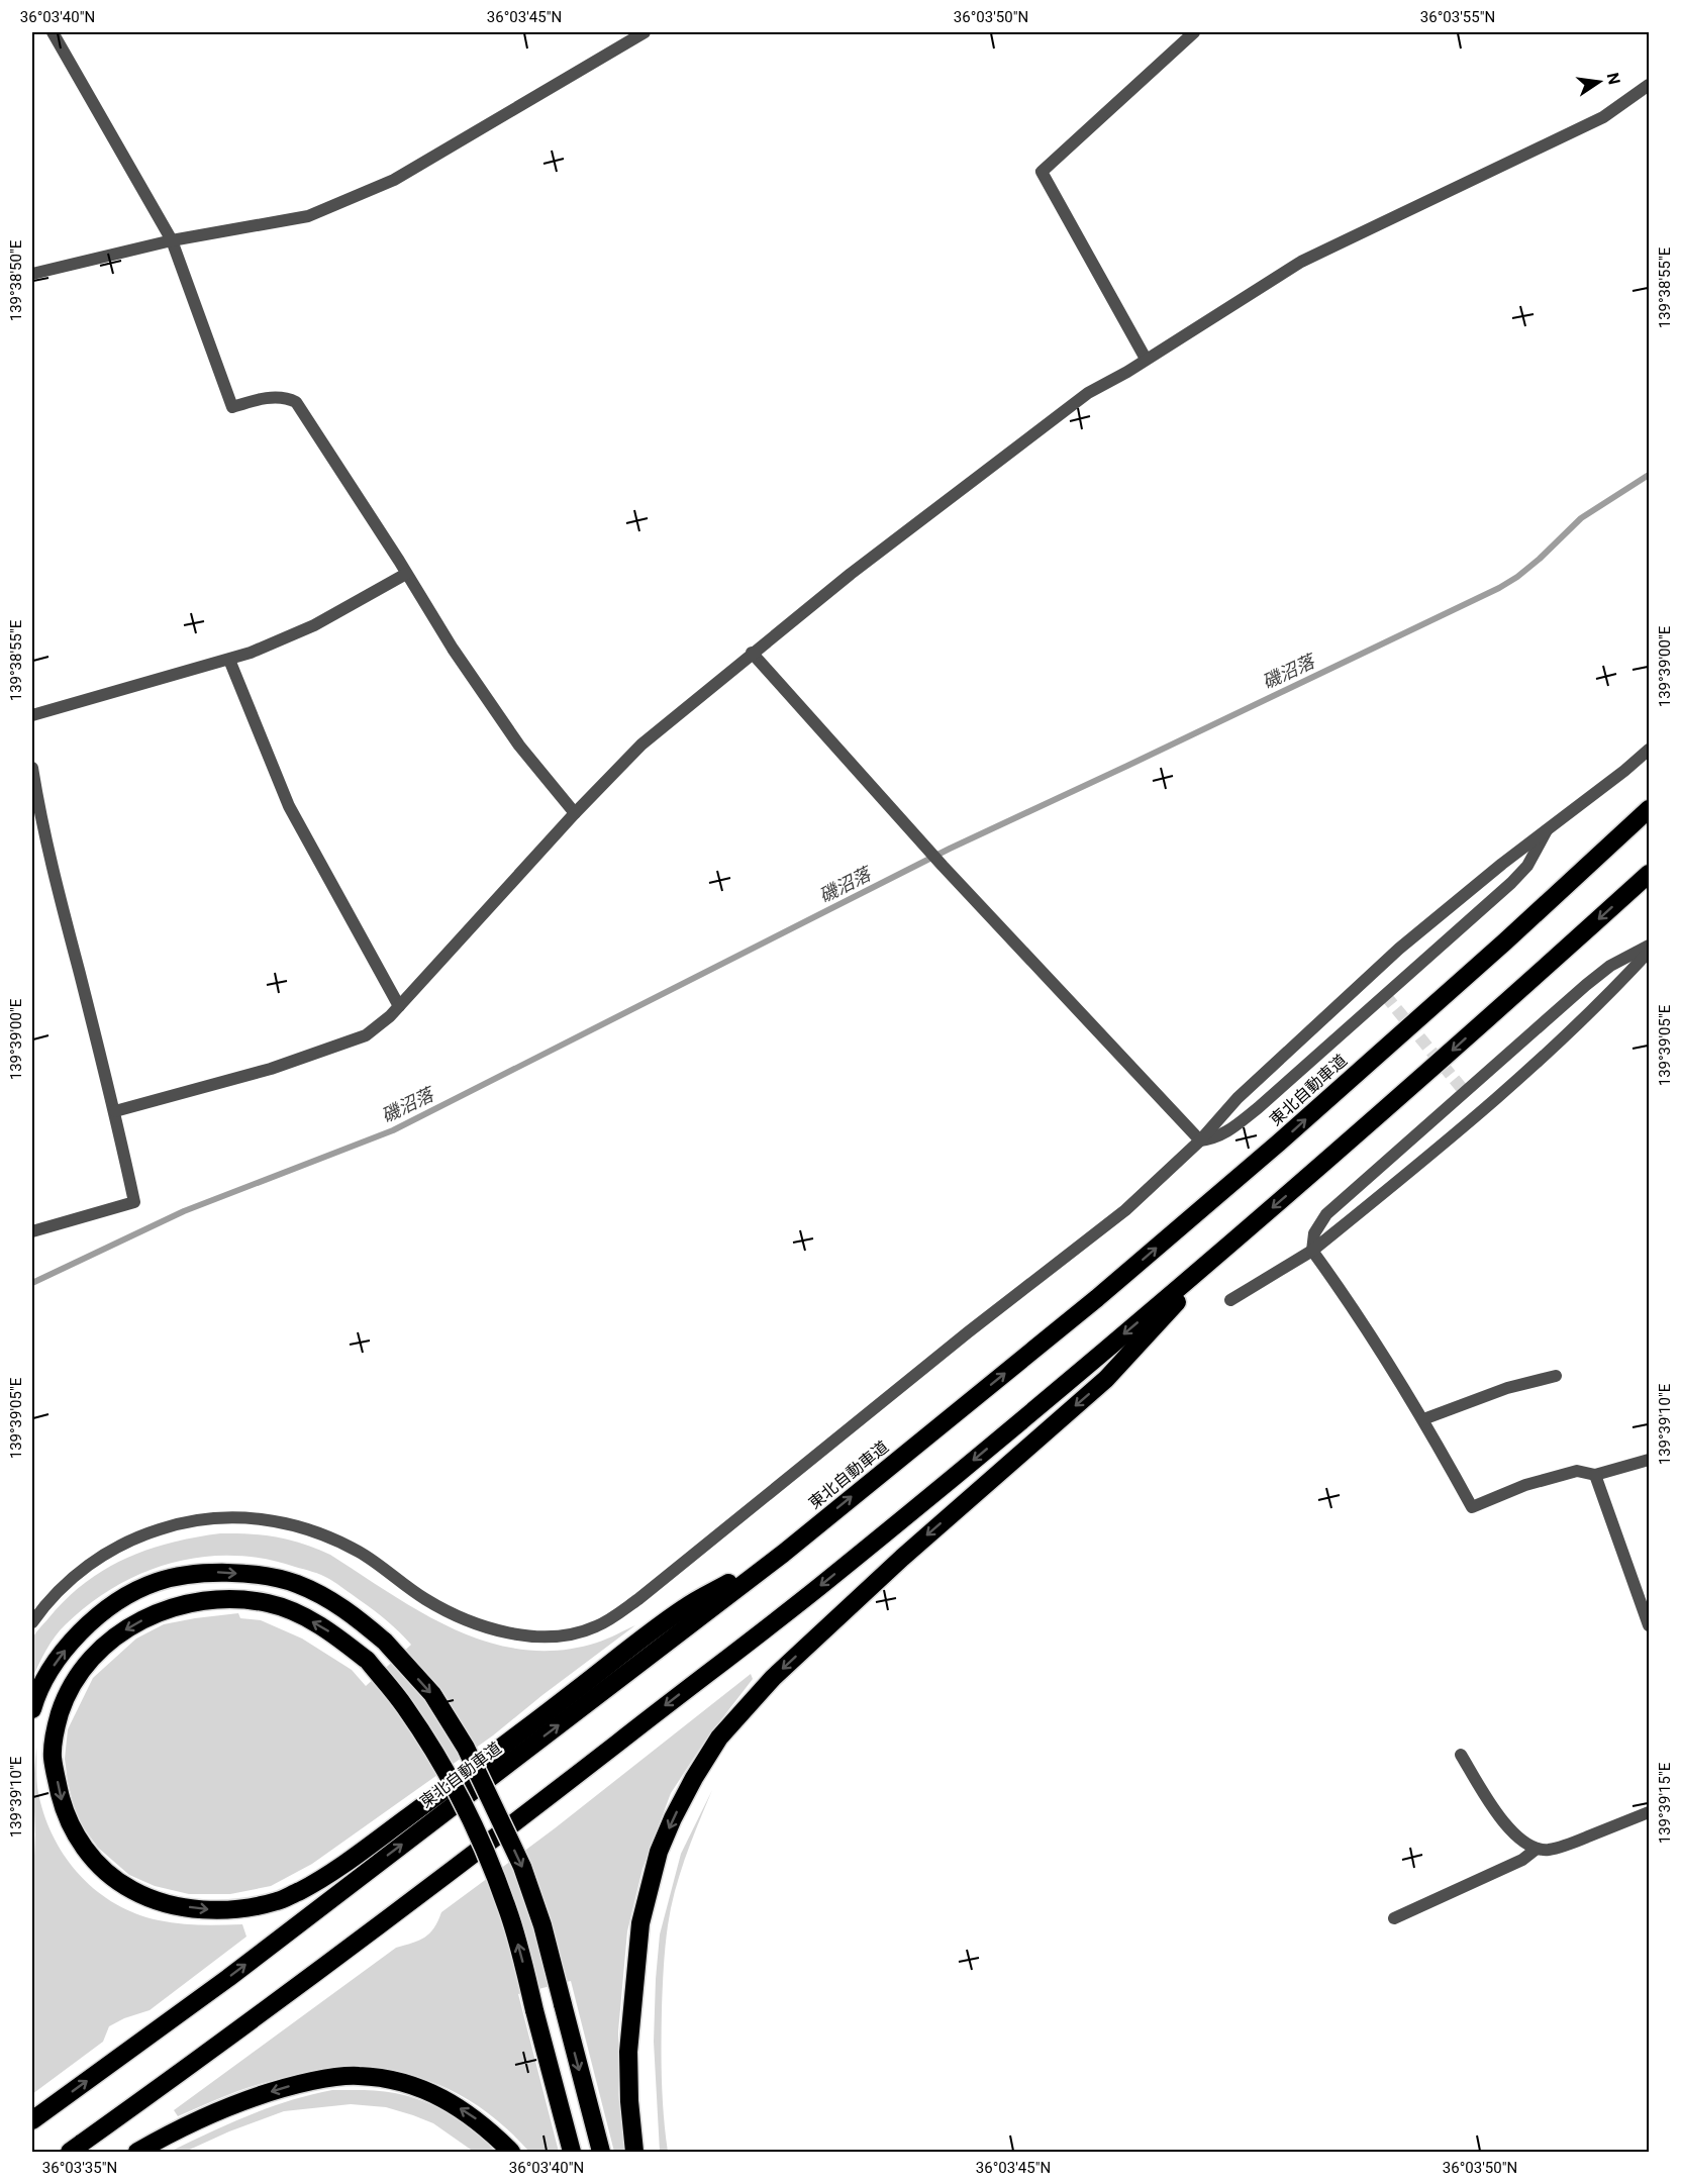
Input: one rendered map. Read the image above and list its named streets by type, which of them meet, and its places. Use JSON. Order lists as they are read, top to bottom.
{
  "streets": {
    "highway": ["東北自動車道"]
  },
  "water": ["磯沼落"],
  "north": "right",
  "coordinates": [
    "36°03'40\"N",
    "36°03'45\"N",
    "36°03'50\"N",
    "36°03'55\"N",
    "139°38'50\"E",
    "139°38'55\"E",
    "139°39'00\"E",
    "139°39'05\"E",
    "139°39'10\"E",
    "139°39'15\"E",
    "36°03'35\"N"
  ]
}
